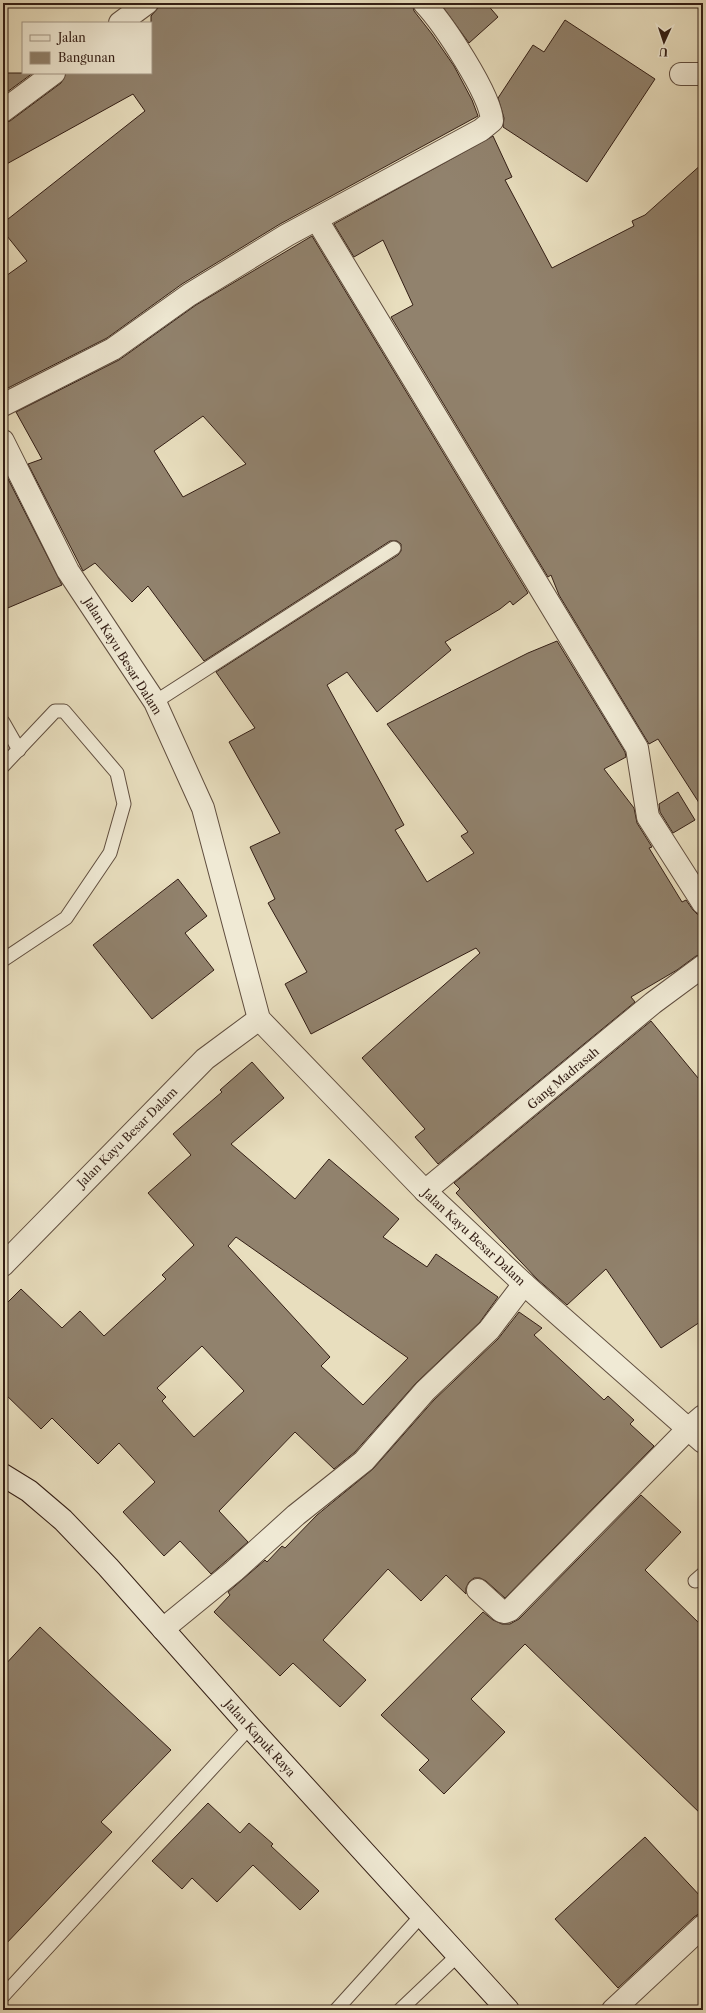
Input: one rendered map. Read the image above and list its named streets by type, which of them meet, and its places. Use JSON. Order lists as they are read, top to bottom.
{
  "streets": {
    "street": ["Jalan Kayu Besar Dalam", "Gang Madrasah", "Jalan Kapuk Raya"]
  },
  "crossings": [
    ["Jalan Kayu Besar Dalam", "Gang Madrasah"]
  ],
  "legend": ["Jalan", "Bangunan"],
  "north": "bottom"
}
